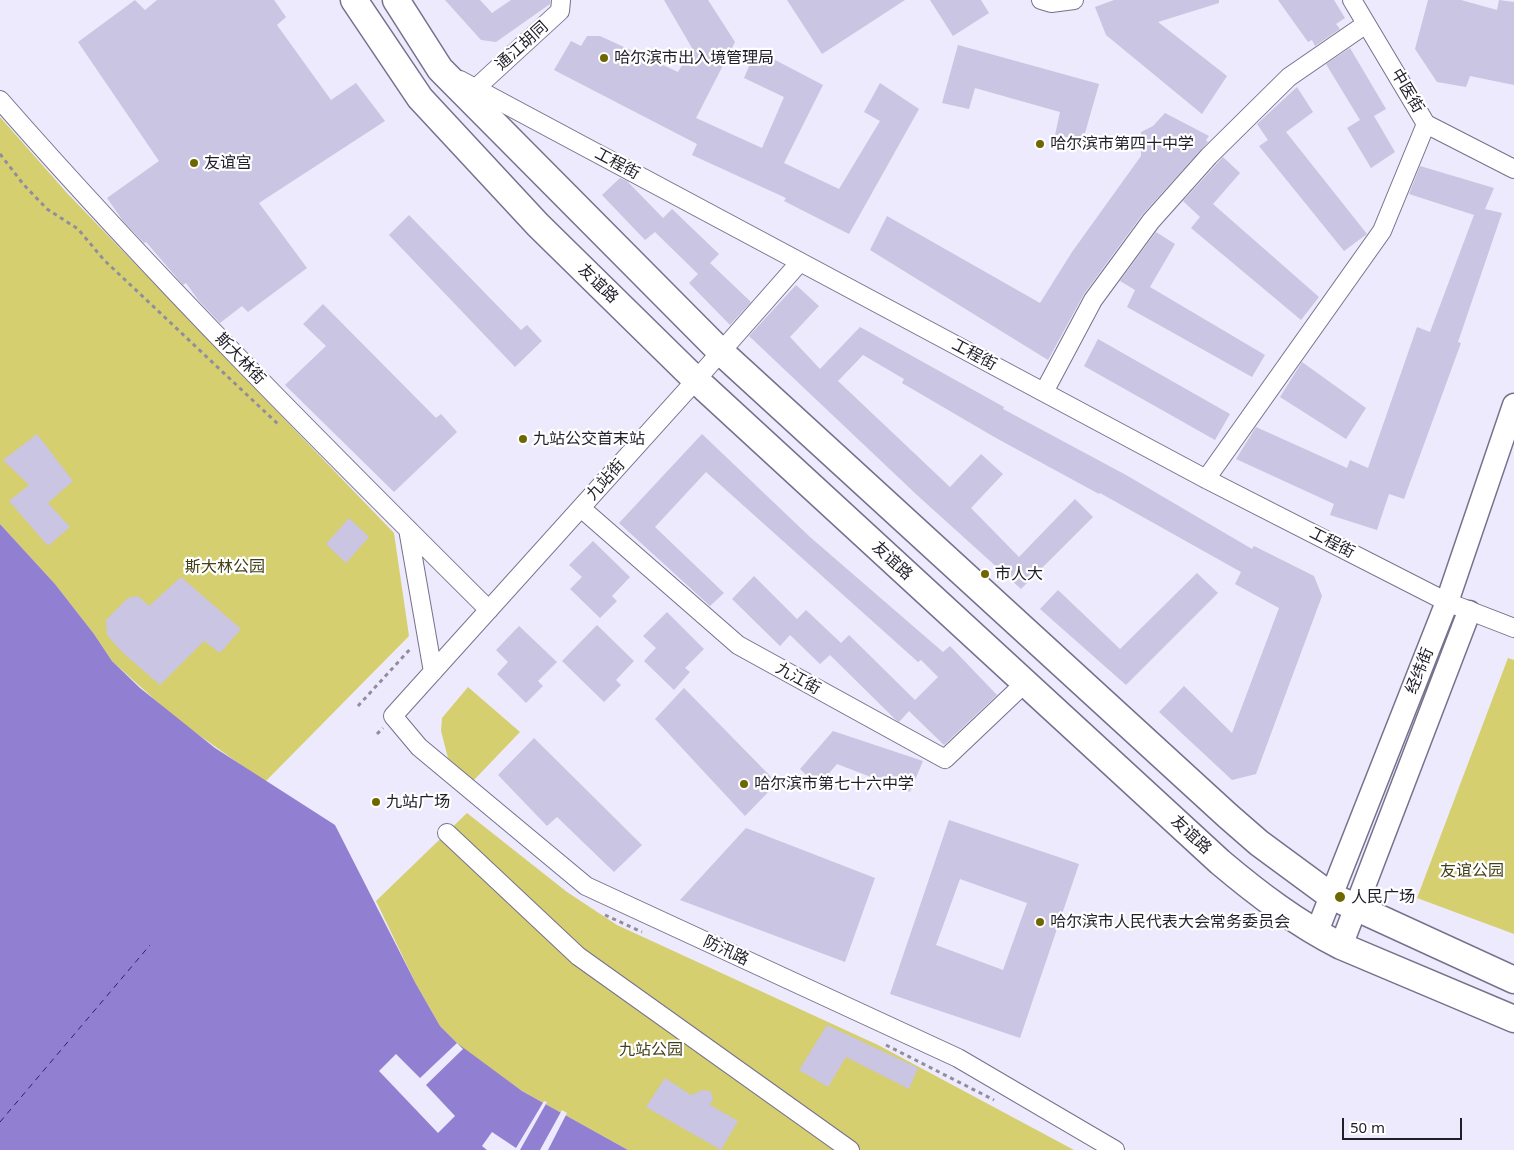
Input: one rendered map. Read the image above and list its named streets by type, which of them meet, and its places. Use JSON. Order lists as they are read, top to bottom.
{
  "streets": {
    "highway": ["友谊路"],
    "main road": ["经纬街"],
    "street": [
      "通江胡同",
      "中医街",
      "工程街",
      "斯大林街",
      "九站街",
      "九江街",
      "防汛路"
    ]
  },
  "crossings": [
    ["通江胡同", "工程街"],
    ["工程街", "九站街"],
    ["工程街", "经纬街"],
    ["友谊路", "九站街"],
    ["友谊路", "经纬街"],
    ["友谊路", "九江街"],
    ["斯大林街", "九站街"],
    ["九站街", "九江街"],
    ["九站街", "防汛路"]
  ],
  "parks": ["斯大林公园", "友谊公园", "九站公园"],
  "places": [
    "哈尔滨市出入境管理局",
    "哈尔滨市第四十中学",
    "友谊宫",
    "九站公交首末站",
    "市人大",
    "哈尔滨市第七十六中学",
    "九站广场",
    "人民广场",
    "哈尔滨市人民代表大会常务委员会"
  ],
  "scale_bar": "50 m"
}
